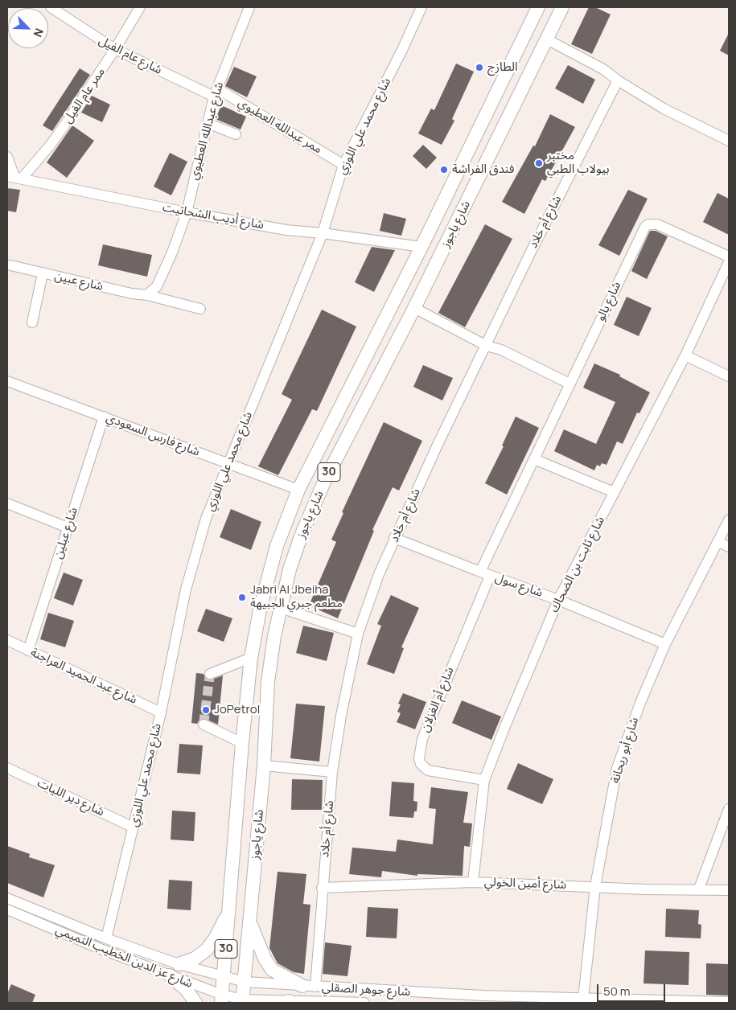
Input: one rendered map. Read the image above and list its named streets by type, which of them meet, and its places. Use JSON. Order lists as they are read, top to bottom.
{
  "streets": {
    "main road": ["شارع ياجوز", "30"],
    "street": [
      "شارع عام الفيل",
      "ممر عام الفيل",
      "ممر عبدالله العطيوي",
      "شارع محمد علي اللوزي",
      "شارع عبدالله العطيوي",
      "شارع أديب الشحاتيت",
      "شارع أم خلاد",
      "شارع عبين",
      "شارع يالو",
      "شارع فارس السعودي",
      "شارع عبلين",
      "شارع ثابت بن الضحاك",
      "شارع سول",
      "شارع عبد الحميد العراجنة",
      "شارع أم الغزلان",
      "شارع أبو ريحانة",
      "شارع دير الليات",
      "شارع أمين الخولي",
      "شارع عز الدين الخطيب التميمي",
      "شارع جوهر الصقلي"
    ]
  },
  "crossings": [
    ["شارع عام الفيل", "ممر عام الفيل"],
    ["شارع عام الفيل", "ممر عبدالله العطيوي"],
    ["شارع عام الفيل", "شارع عبدالله العطيوي"],
    ["ممر عام الفيل", "شارع أديب الشحاتيت"],
    ["ممر عبدالله العطيوي", "شارع محمد علي اللوزي"],
    ["ممر عبدالله العطيوي", "شارع عبدالله العطيوي"],
    ["شارع محمد علي اللوزي", "شارع أديب الشحاتيت"],
    ["شارع محمد علي اللوزي", "شارع فارس السعودي"],
    ["شارع محمد علي اللوزي", "شارع عبد الحميد العراجنة"],
    ["شارع محمد علي اللوزي", "شارع دير الليات"],
    ["شارع محمد علي اللوزي", "شارع عز الدين الخطيب التميمي"],
    ["شارع عبدالله العطيوي", "شارع أديب الشحاتيت"],
    ["شارع أديب الشحاتيت", "شارع ياجوز"],
    ["شارع أم خلاد", "شارع سول"],
    ["شارع أم خلاد", "شارع أمين الخولي"],
    ["شارع أم خلاد", "شارع جوهر الصقلي"],
    ["شارع ياجوز", "شارع فارس السعودي"],
    ["شارع ياجوز", "شارع عز الدين الخطيب التميمي"],
    ["شارع ياجوز", "شارع جوهر الصقلي"],
    ["شارع يالو", "شارع سول"],
    ["شارع يالو", "شارع أم الغزلان"],
    ["شارع فارس السعودي", "شارع عبلين"],
    ["شارع عبلين", "شارع عبد الحميد العراجنة"],
    ["شارع ثابت بن الضحاك", "شارع سول"],
    ["شارع ثابت بن الضحاك", "شارع أم الغزلان"],
    ["شارع ثابت بن الضحاك", "شارع أمين الخولي"],
    ["شارع سول", "شارع أم الغزلان"],
    ["شارع سول", "شارع أبو ريحانة"],
    ["شارع أبو ريحانة", "شارع أمين الخولي"],
    ["شارع أبو ريحانة", "شارع جوهر الصقلي"],
    ["شارع عز الدين الخطيب التميمي", "شارع جوهر الصقلي"]
  ],
  "places": [
    "الطازج",
    "مختبر بيولاب الطبي",
    "فندق الفراشة",
    "Jabri Al Jbeiha مطعم جبري الجبيهة",
    "JoPetrol"
  ],
  "scale_bar": "50 m",
  "north": "bottom right"
}
